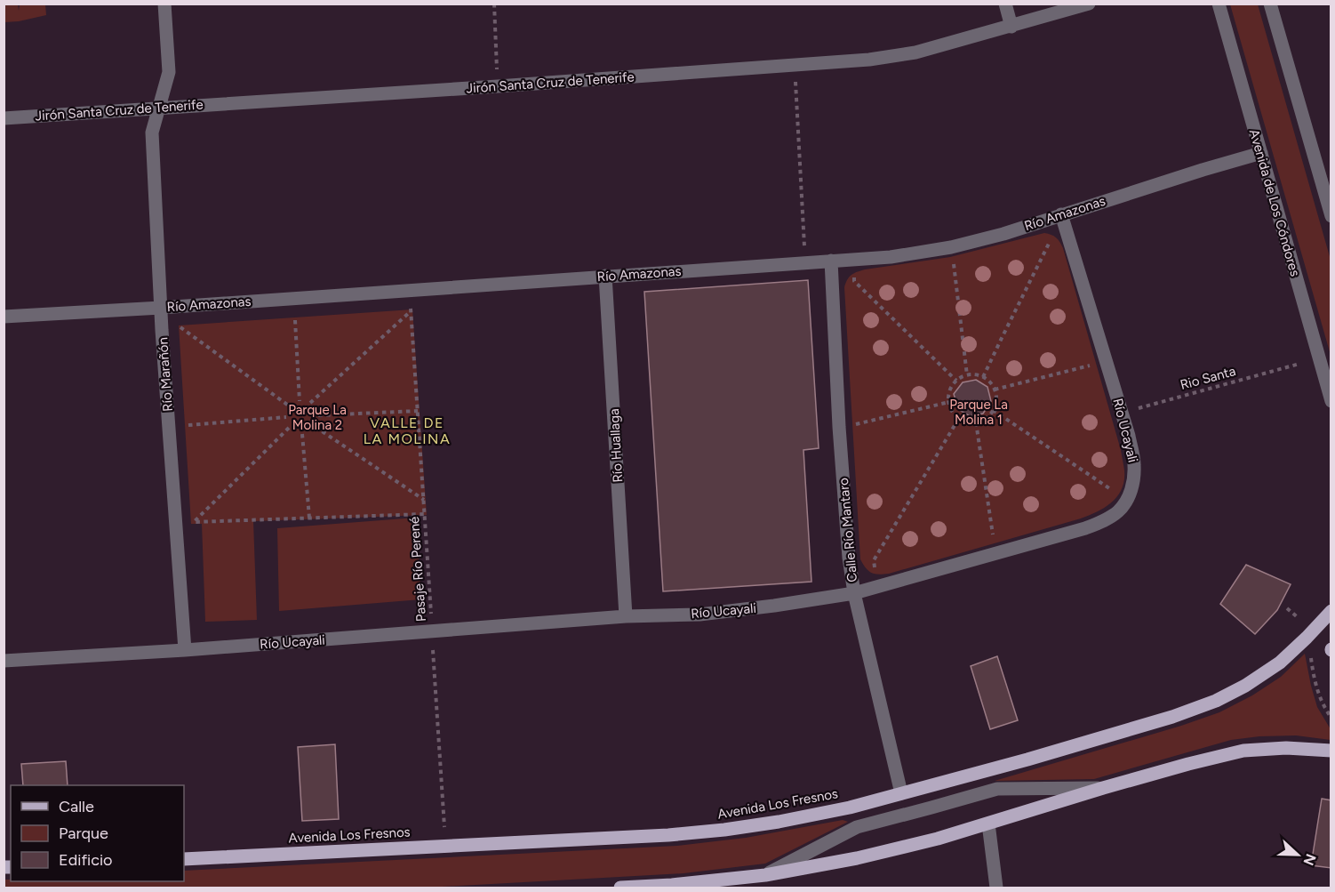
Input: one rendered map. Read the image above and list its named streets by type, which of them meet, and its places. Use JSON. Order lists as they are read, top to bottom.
{
  "streets": {
    "main road": ["Avenida Los Fresnos"],
    "street": [
      "Jirón Santa Cruz de Tenerife",
      "Avenida de Los Cóndores",
      "Río Amazonas",
      "Río Marañón",
      "Río Ucayali",
      "Río Huallaga",
      "Calle Río Mantaro"
    ],
    "path": ["Rio Santa", "Pasaje Río Perené"]
  },
  "crossings": [
    ["Jirón Santa Cruz de Tenerife", "Río Marañón"],
    ["Avenida de Los Cóndores", "Río Amazonas"],
    ["Río Amazonas", "Río Marañón"],
    ["Río Amazonas", "Río Ucayali"],
    ["Río Amazonas", "Río Huallaga"],
    ["Río Amazonas", "Calle Río Mantaro"],
    ["Río Amazonas", "Pasaje Río Perené"],
    ["Río Marañón", "Río Ucayali"],
    ["Rio Santa", "Río Ucayali"],
    ["Río Ucayali", "Río Huallaga"],
    ["Río Ucayali", "Calle Río Mantaro"],
    ["Río Ucayali", "Pasaje Río Perené"],
    ["Calle Río Mantaro", "Avenida Los Fresnos"],
    ["Pasaje Río Perené", "Avenida Los Fresnos"]
  ],
  "districts": ["VALLE DE LA MOLINA"],
  "parks": ["Parque La Molina 1", "Parque La Molina 2"],
  "legend": ["Calle", "Parque", "Edificio"],
  "north": "right"
}
